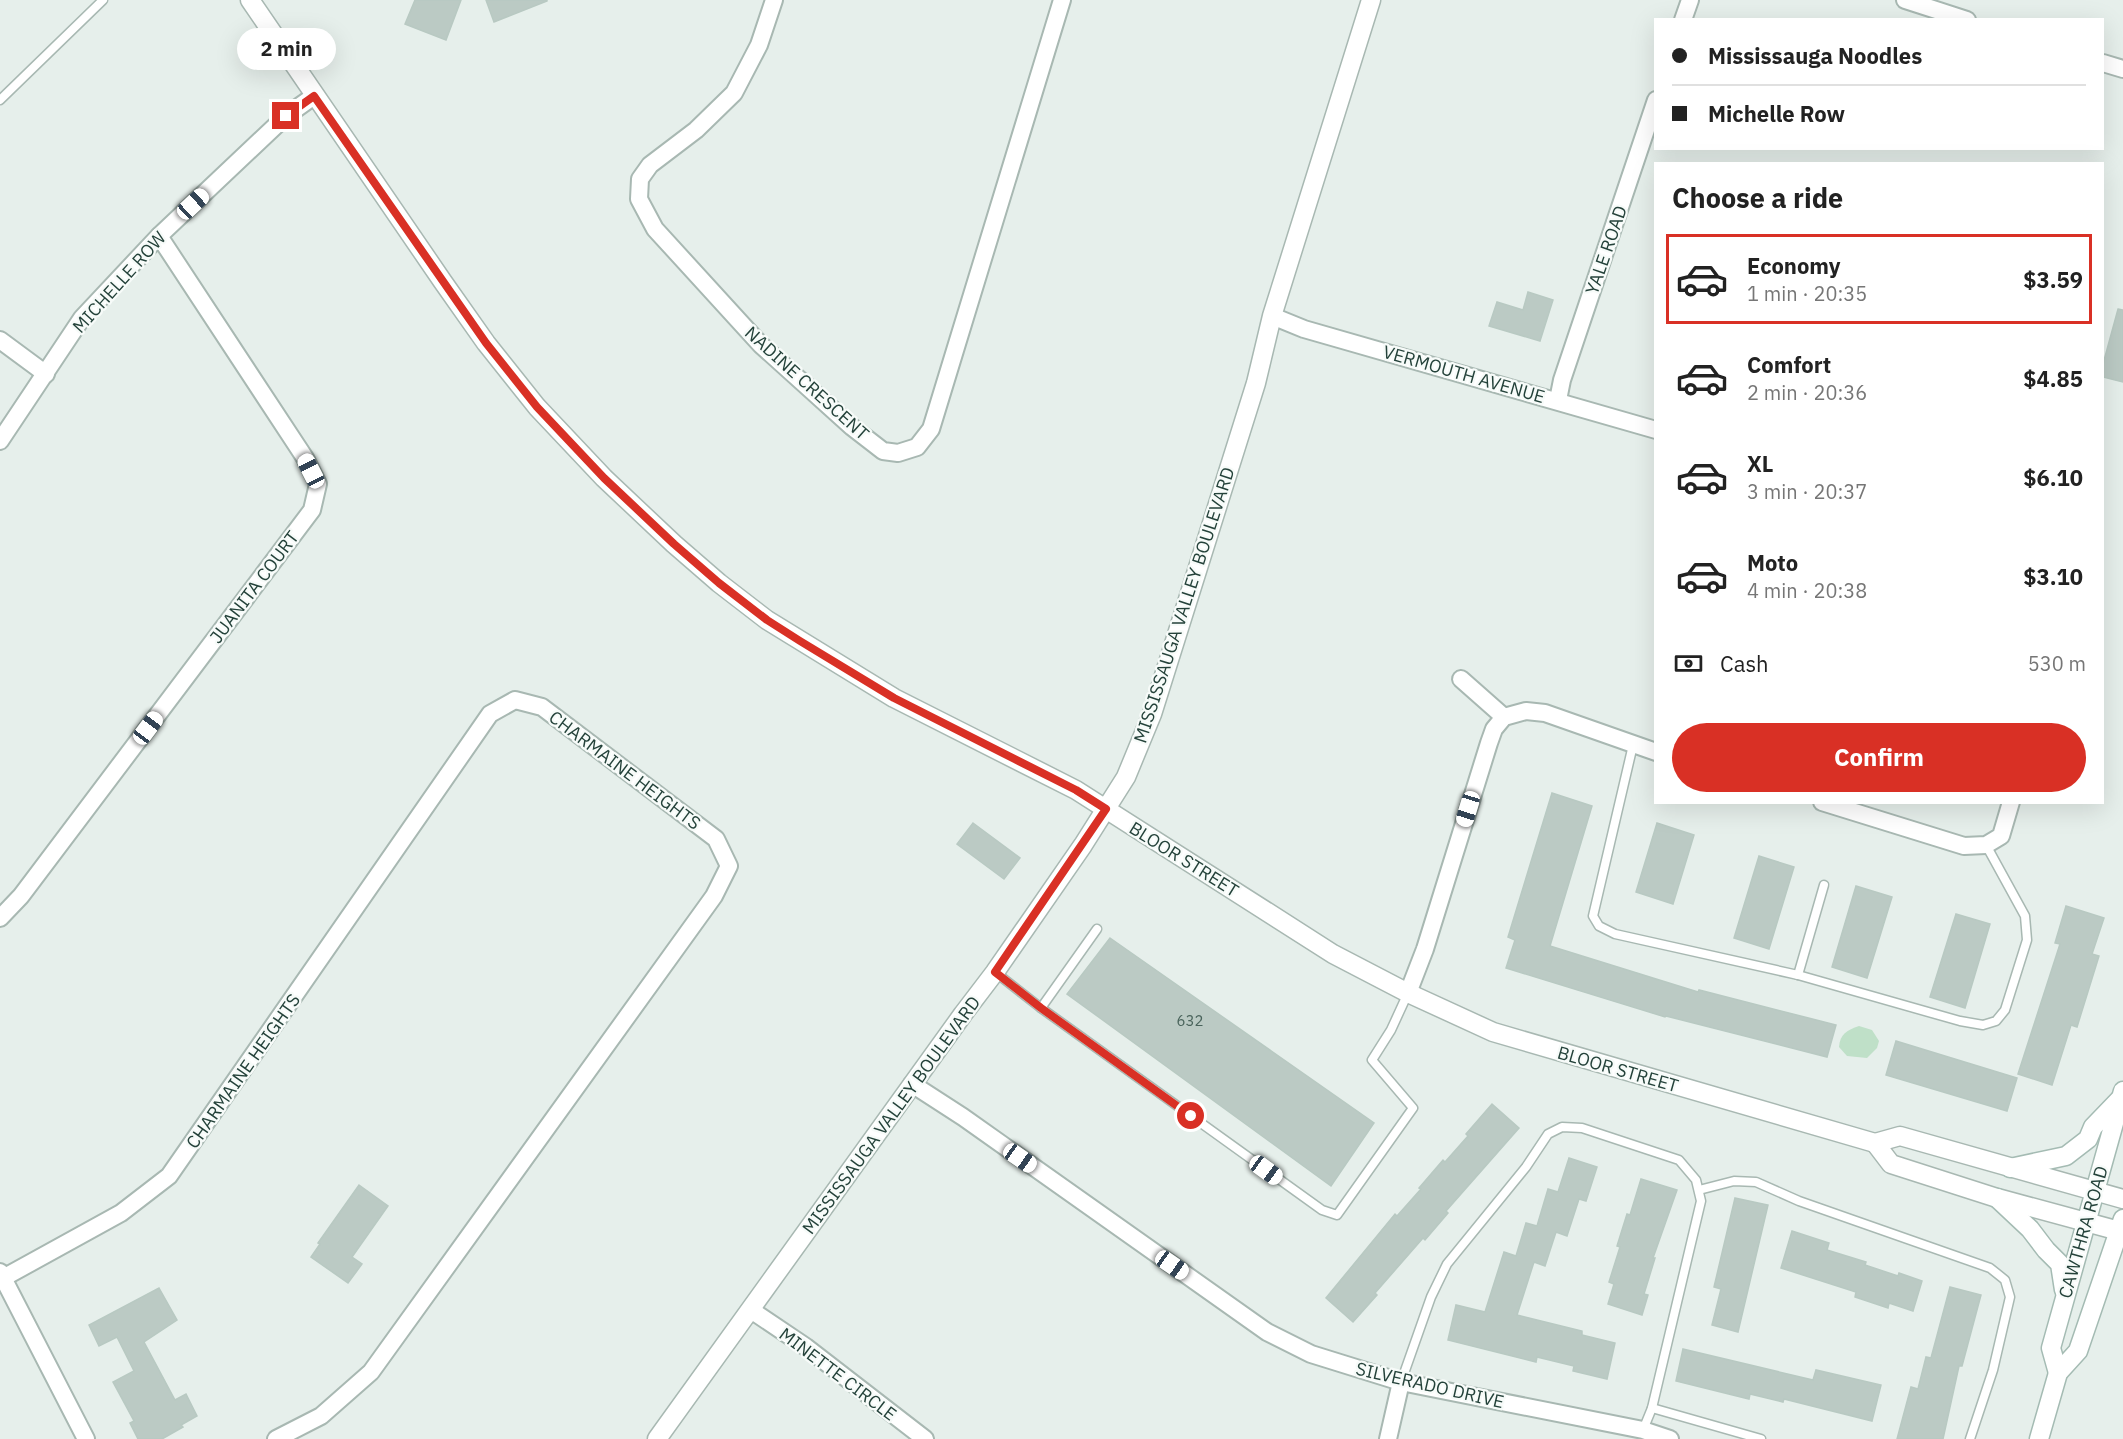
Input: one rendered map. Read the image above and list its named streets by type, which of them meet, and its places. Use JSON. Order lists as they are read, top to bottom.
{
  "streets": {
    "street": [
      "YALE ROAD",
      "MICHELLE ROW",
      "VERMOUTH AVENUE",
      "NADINE CRESCENT",
      "JUANITA COURT",
      "MISSISSAUGA VALLEY BOULEVARD",
      "CHARMAINE HEIGHTS",
      "BLOOR STREET",
      "CAWTHRA ROAD",
      "MINETTE CIRCLE",
      "SILVERADO DRIVE"
    ]
  },
  "crossings": [
    ["YALE ROAD", "VERMOUTH AVENUE"],
    ["MICHELLE ROW", "JUANITA COURT"],
    ["MICHELLE ROW", "BLOOR STREET"],
    ["VERMOUTH AVENUE", "MISSISSAUGA VALLEY BOULEVARD"],
    ["MISSISSAUGA VALLEY BOULEVARD", "BLOOR STREET"],
    ["MISSISSAUGA VALLEY BOULEVARD", "MINETTE CIRCLE"],
    ["MISSISSAUGA VALLEY BOULEVARD", "SILVERADO DRIVE"],
    ["BLOOR STREET", "CAWTHRA ROAD"]
  ],
  "house_numbers": ["632"],
  "page": {
    "banner": ["Mississauga Noodles", "Michelle Row"],
    "bubble": "2 min",
    "heading": "Choose a ride",
    "list": [
      {
        "name": "Economy",
        "note": "1 min · 20:35",
        "value": "$3.59"
      },
      {
        "name": "Comfort",
        "note": "2 min · 20:36",
        "value": "$4.85"
      },
      {
        "name": "XL",
        "note": "3 min · 20:37",
        "value": "$6.10"
      },
      {
        "name": "Moto",
        "note": "4 min · 20:38",
        "value": "$3.10"
      }
    ],
    "pay": ["Cash", "530 m"],
    "buttons": "Confirm"
  }
}
